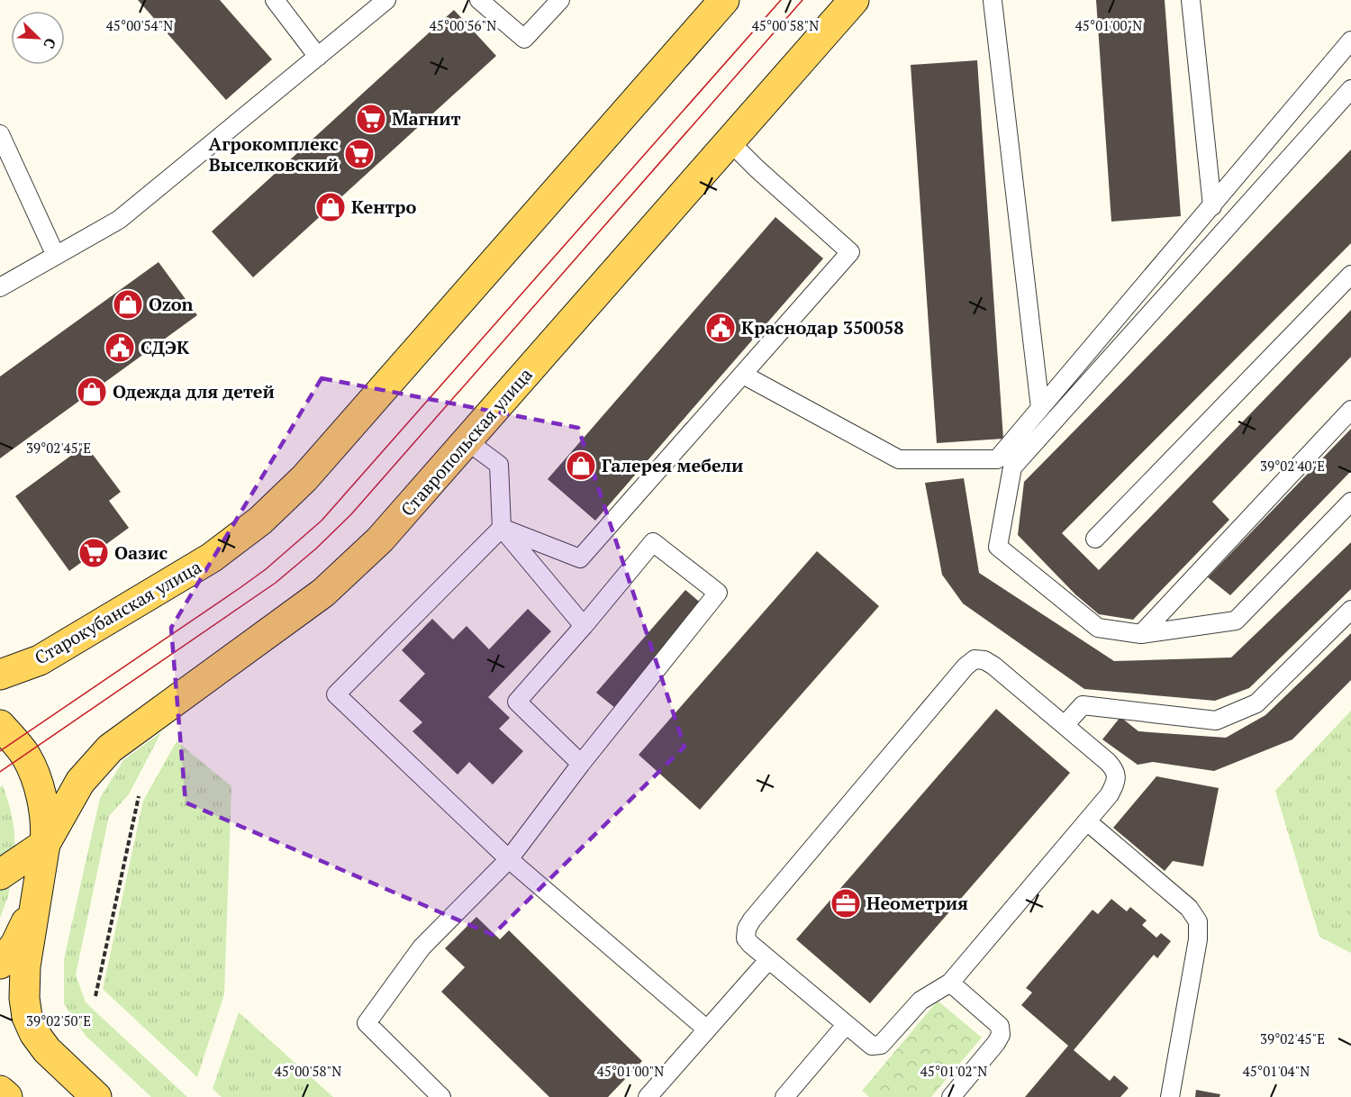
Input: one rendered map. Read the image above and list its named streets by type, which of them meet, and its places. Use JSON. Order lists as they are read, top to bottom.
{
  "streets": {
    "main road": ["Ставропольская улица", "Старокубанская улица"]
  },
  "places": {
    "supermarket": ["Магнит", "Агрокомплекс Выселковский", "Оазис"],
    "shop": [
      "Кентро",
      "Ozon",
      "Одежда для детей",
      "Галерея мебели"
    ],
    "public building": ["Краснодар 350058", "СДЭК"],
    "office": ["Неометрия"]
  },
  "north": "bottom right",
  "coordinates": [
    "45°00'54\"N",
    "45°00'56\"N",
    "45°00'58\"N",
    "45°01'00\"N",
    "39°02'45\"E",
    "39°02'40\"E",
    "39°02'50\"E",
    "45°01'02\"N",
    "45°01'04\"N"
  ]
}
